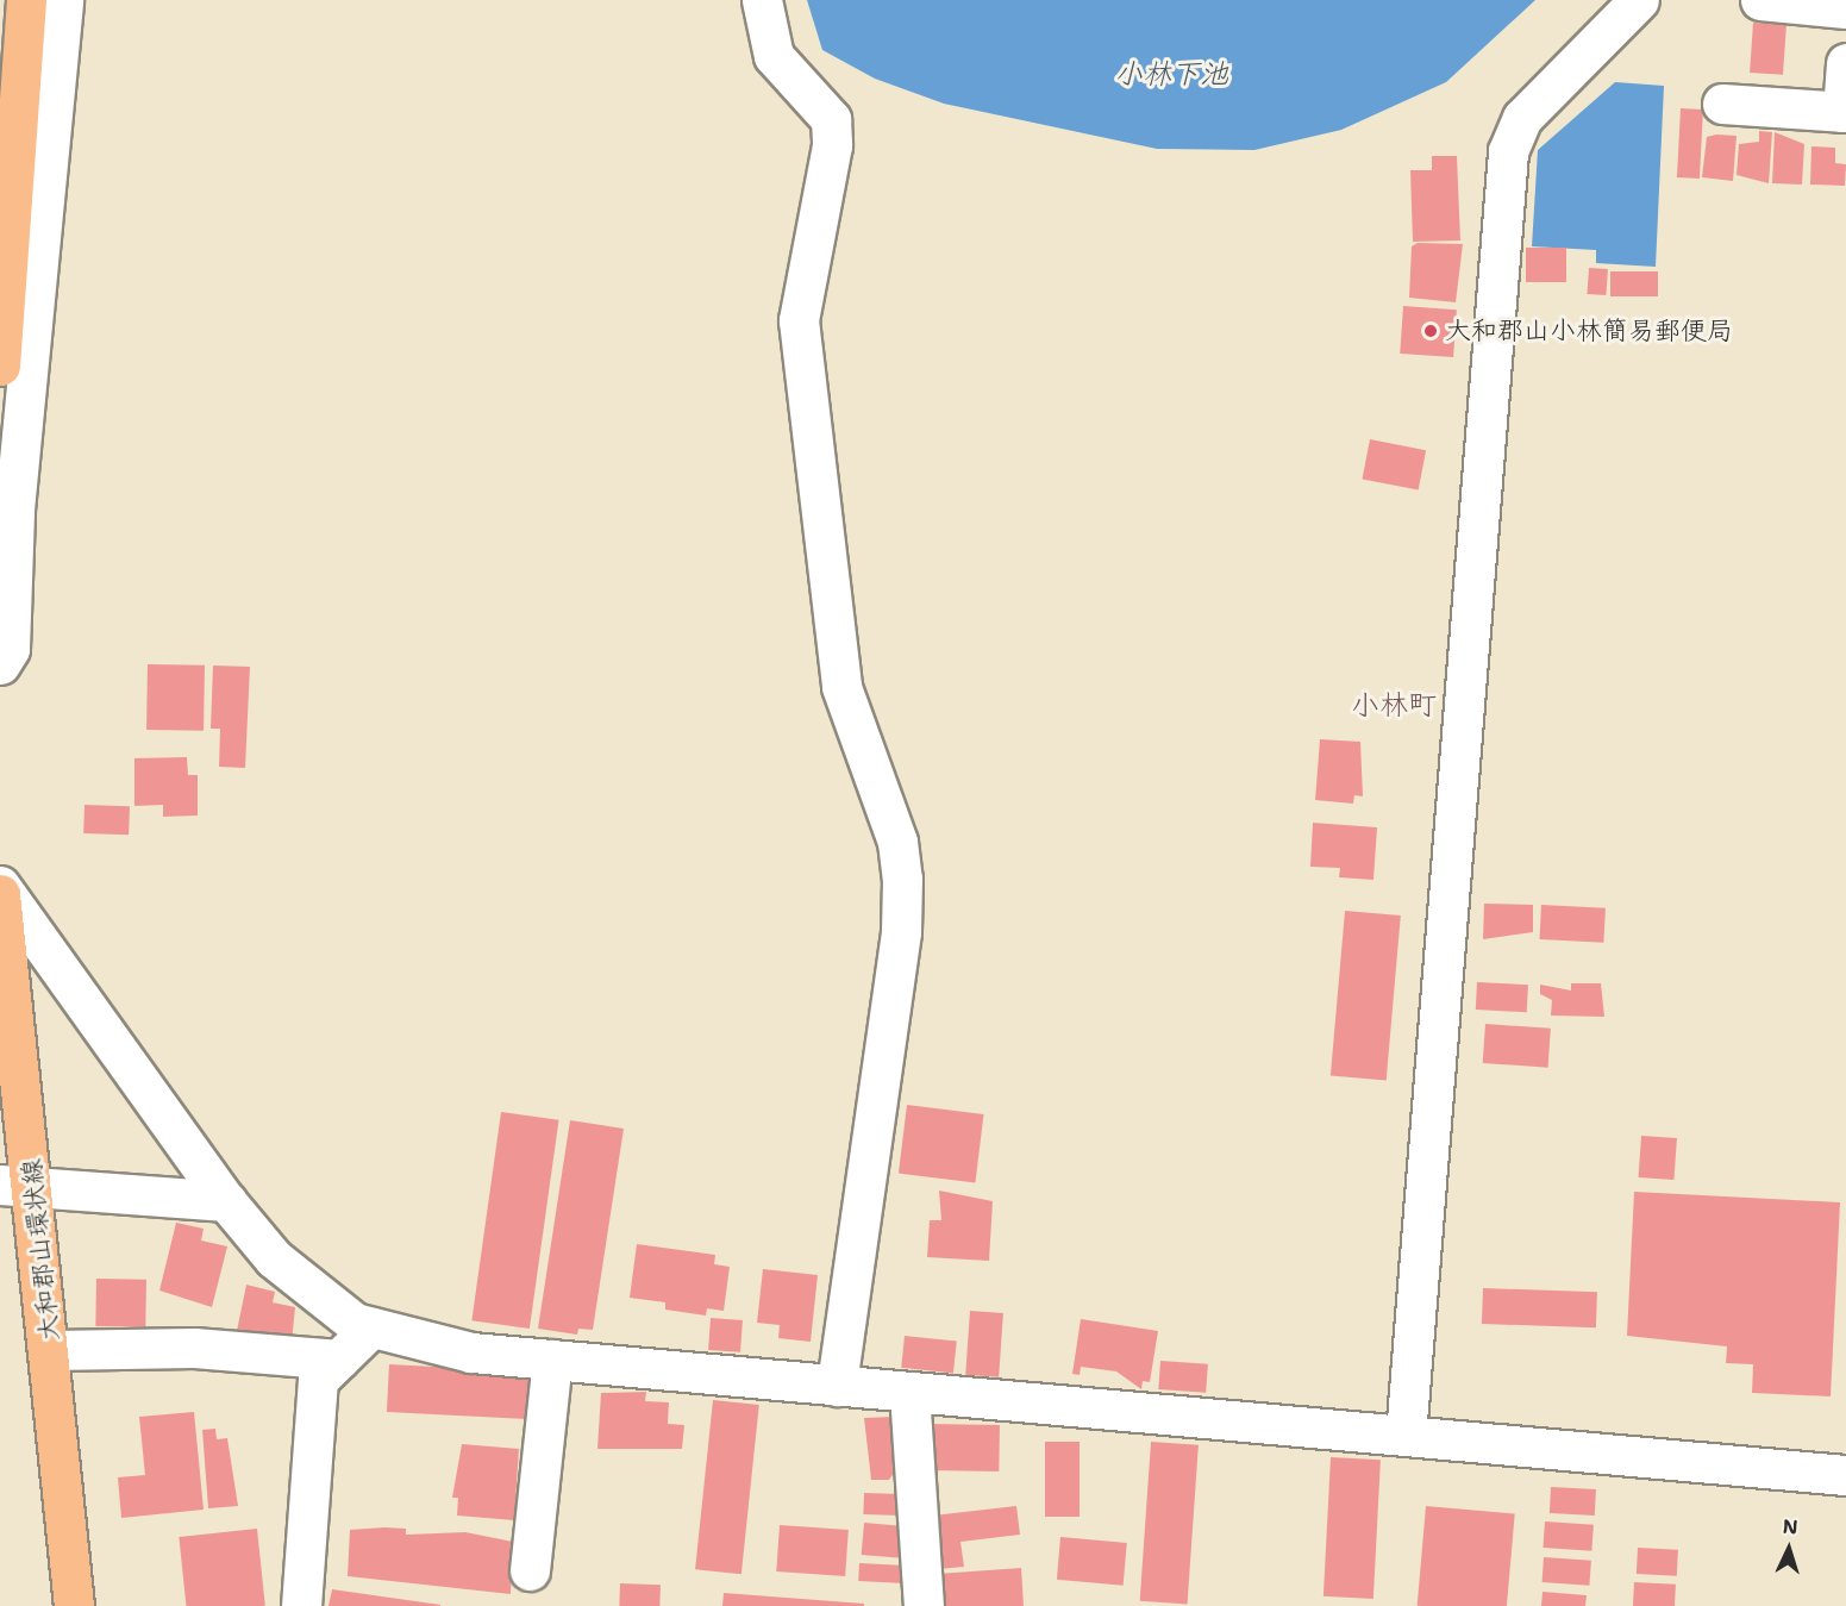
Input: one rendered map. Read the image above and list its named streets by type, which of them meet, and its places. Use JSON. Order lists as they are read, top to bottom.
{
  "streets": {
    "main road": ["大和郡山環状線"]
  },
  "districts": ["小林町"],
  "water": ["小林下池"],
  "places": ["大和郡山小林簡易郵便局"],
  "north": "top"
}
